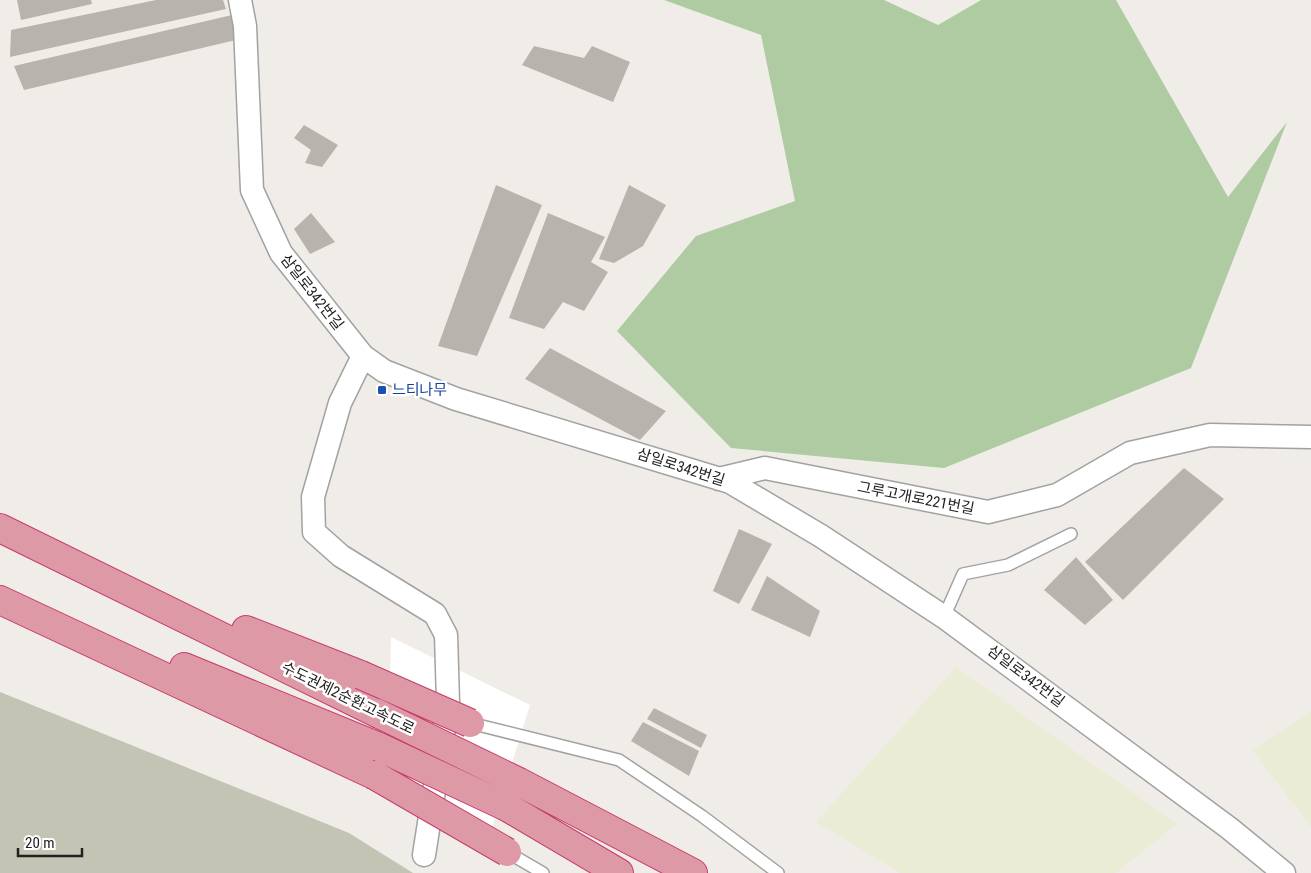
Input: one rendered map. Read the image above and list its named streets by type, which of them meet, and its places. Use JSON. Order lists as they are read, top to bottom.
{
  "streets": {
    "highway": ["수도권제2순환고속도로"],
    "street": ["삼일로342번길", "그루고개로221번길"]
  },
  "crossings": [
    ["삼일로342번길", "그루고개로221번길"]
  ],
  "places": {
    "transit": ["느티나무"]
  },
  "scale_bar": "20 m"
}
